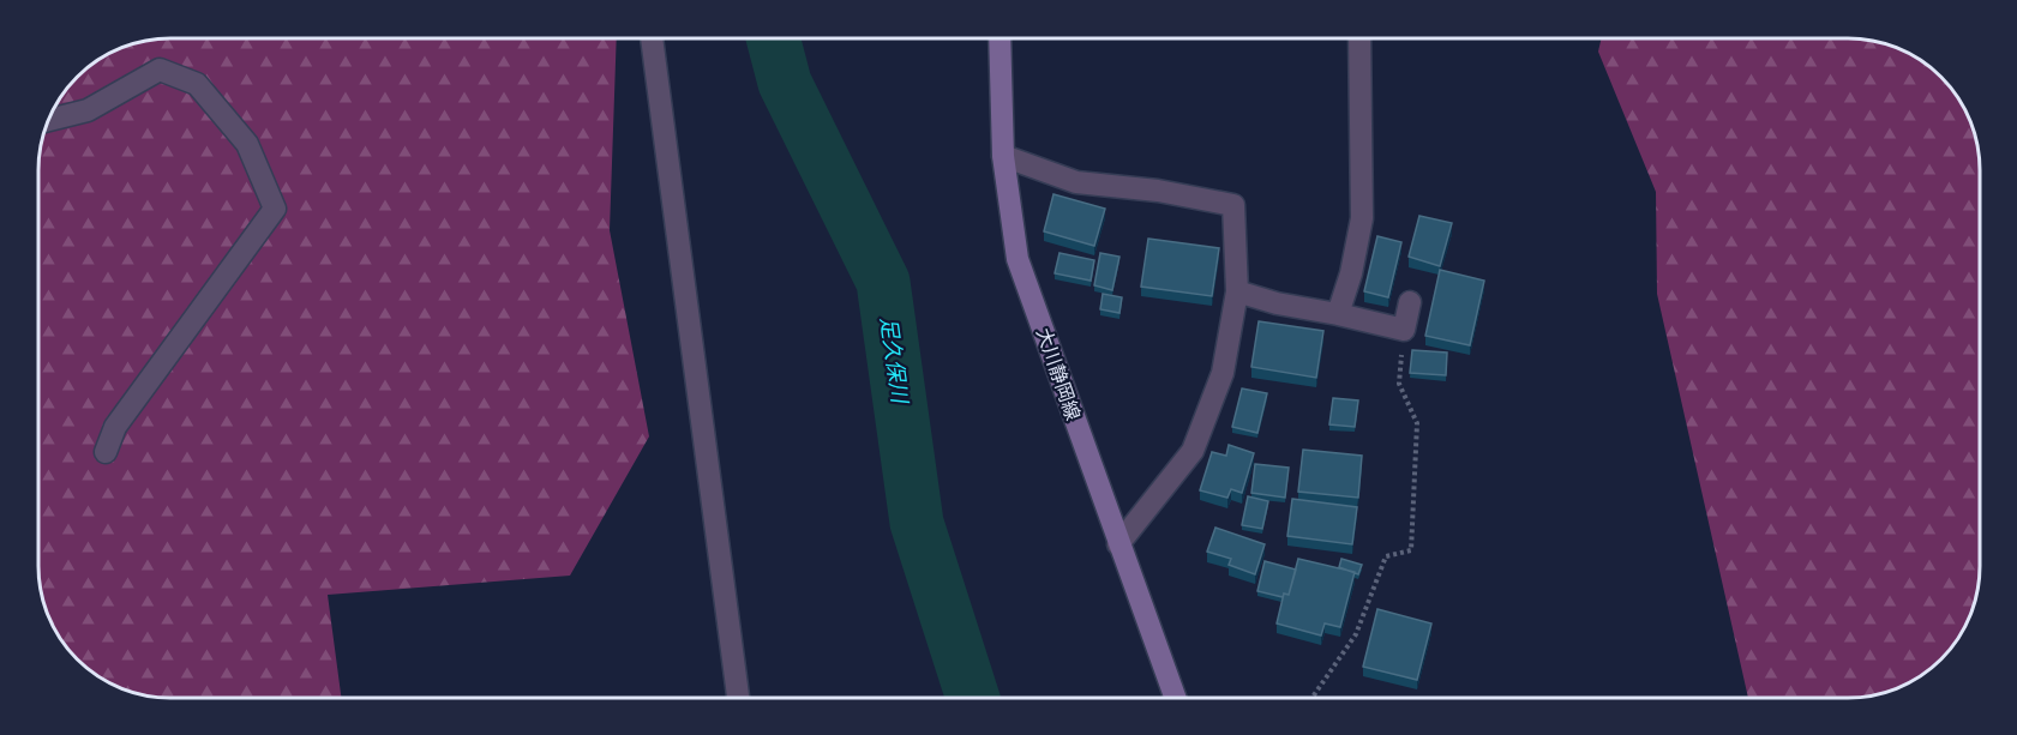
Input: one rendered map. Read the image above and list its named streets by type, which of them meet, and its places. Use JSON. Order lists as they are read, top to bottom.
{
  "streets": {
    "main road": ["大川静岡線"]
  },
  "water": ["足久保川"]
}
